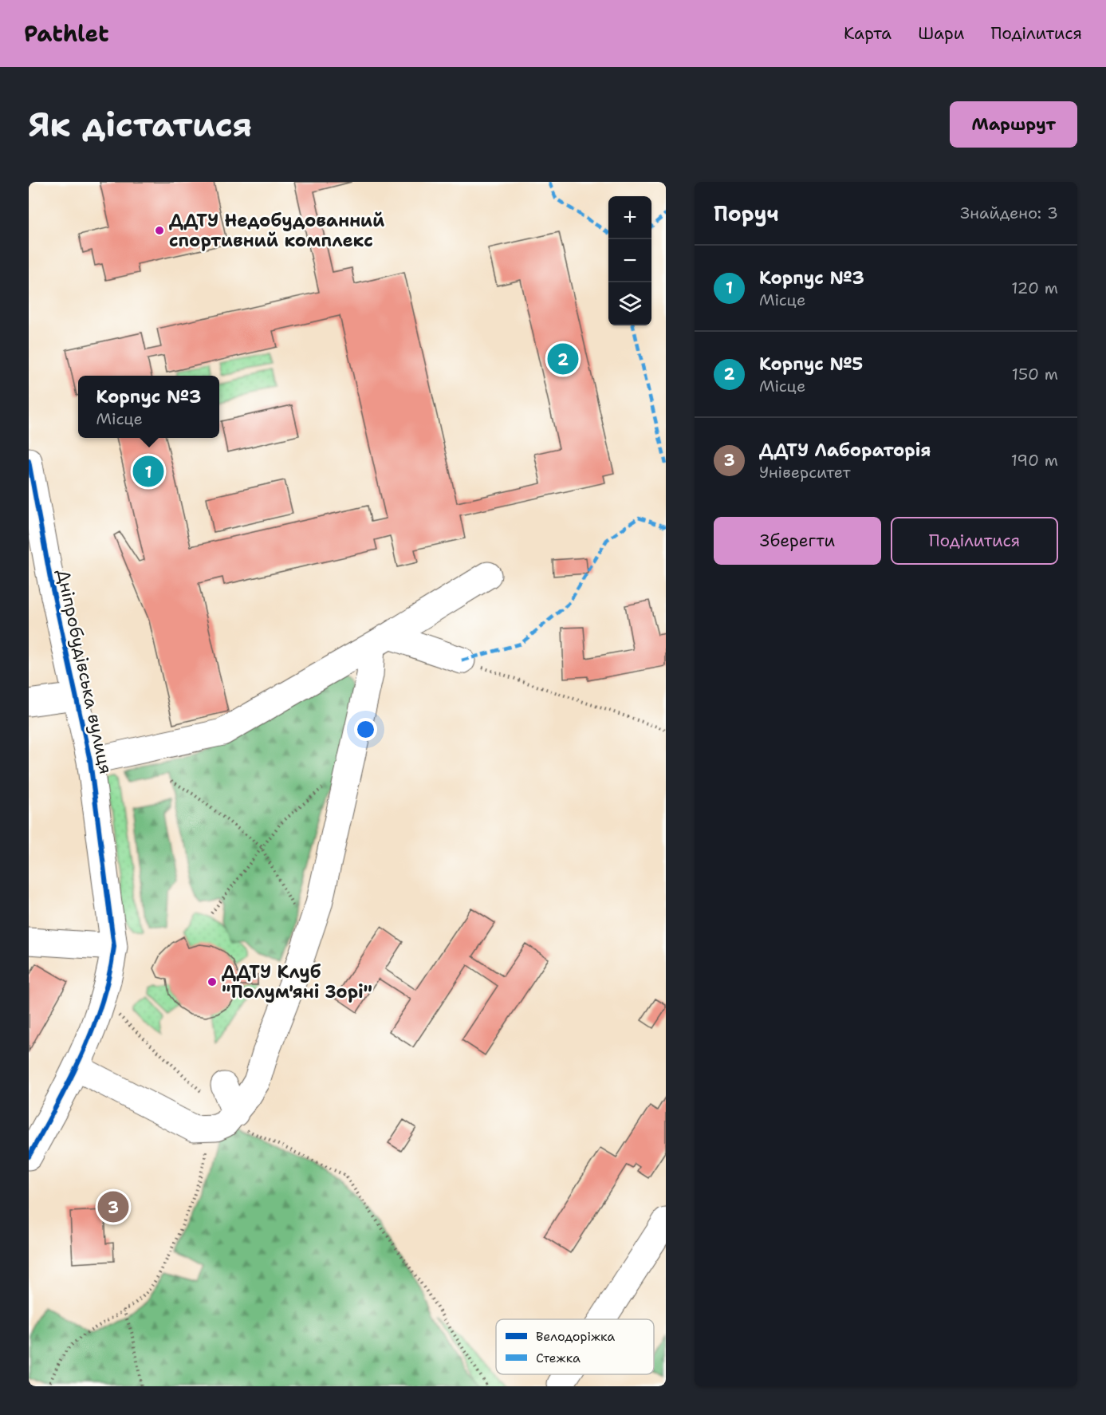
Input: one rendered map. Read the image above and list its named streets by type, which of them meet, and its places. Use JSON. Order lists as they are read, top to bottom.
{
  "streets": {
    "street": ["Дніпробудівська вулиця"]
  },
  "places": ["ДДТУ Недобудованний спортивний комплекс", "ДДТУ Клуб \"Полум'яні Зорі\""],
  "legend": ["Велодоріжка", "Стежка"],
  "page": {
    "header": "Pathlet",
    "nav": ["Карта", "Шари", "Поділитися"],
    "buttons": [
      "Маршрут",
      ["Зберегти", "Поділитися"]
    ],
    "title": "Як дістатися",
    "heading": ["Поруч", "Знайдено: 3"],
    "map_buttons": ["+", "−"],
    "list": [
      {
        "mark": "1",
        "name": "Корпус №3",
        "note": "Місце",
        "value": "120 m"
      },
      {
        "mark": "2",
        "name": "Корпус №5",
        "note": "Місце",
        "value": "150 m"
      },
      {
        "mark": "3",
        "name": "ДДТУ Лабораторія",
        "note": "Університет",
        "value": "190 m"
      }
    ],
    "pins": ["2", "1", "3"],
    "popup": ["Корпус №3", "Місце"]
  }
}
